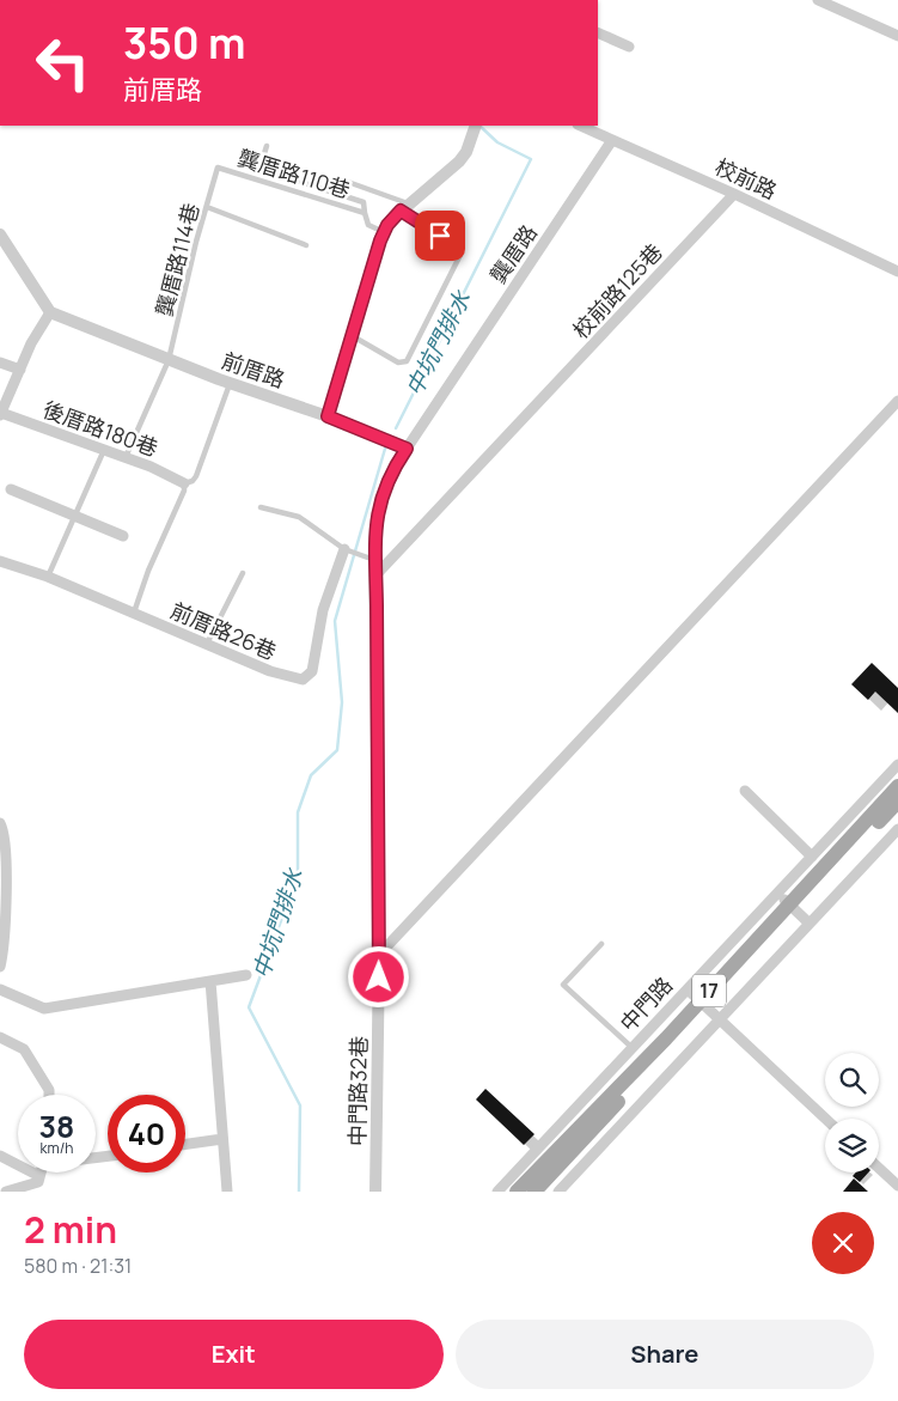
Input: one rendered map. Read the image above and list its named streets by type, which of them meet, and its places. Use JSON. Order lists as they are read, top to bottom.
{
  "streets": {
    "main road": ["17", "中門路"],
    "street": [
      "校前路",
      "龔厝路",
      "校前路125巷",
      "前厝路",
      "後厝路180巷",
      "前厝路26巷",
      "中門路32巷"
    ],
    "lane": ["龔厝路110巷", "龔厝路114巷"]
  },
  "crossings": [
    ["龔厝路110巷", "龔厝路114巷"],
    ["校前路", "龔厝路"],
    ["校前路", "校前路125巷"],
    ["龔厝路", "前厝路"],
    ["龔厝路114巷", "前厝路"],
    ["龔厝路114巷", "後厝路180巷"]
  ],
  "water": ["中坑門排水"],
  "page": {
    "turn": ["350 m", "前厝路"],
    "speed": "38 km/h",
    "limit": "40",
    "heading": ["2 min", "580 m · 21:31"],
    "buttons": ["Exit", "Share"]
  }
}
